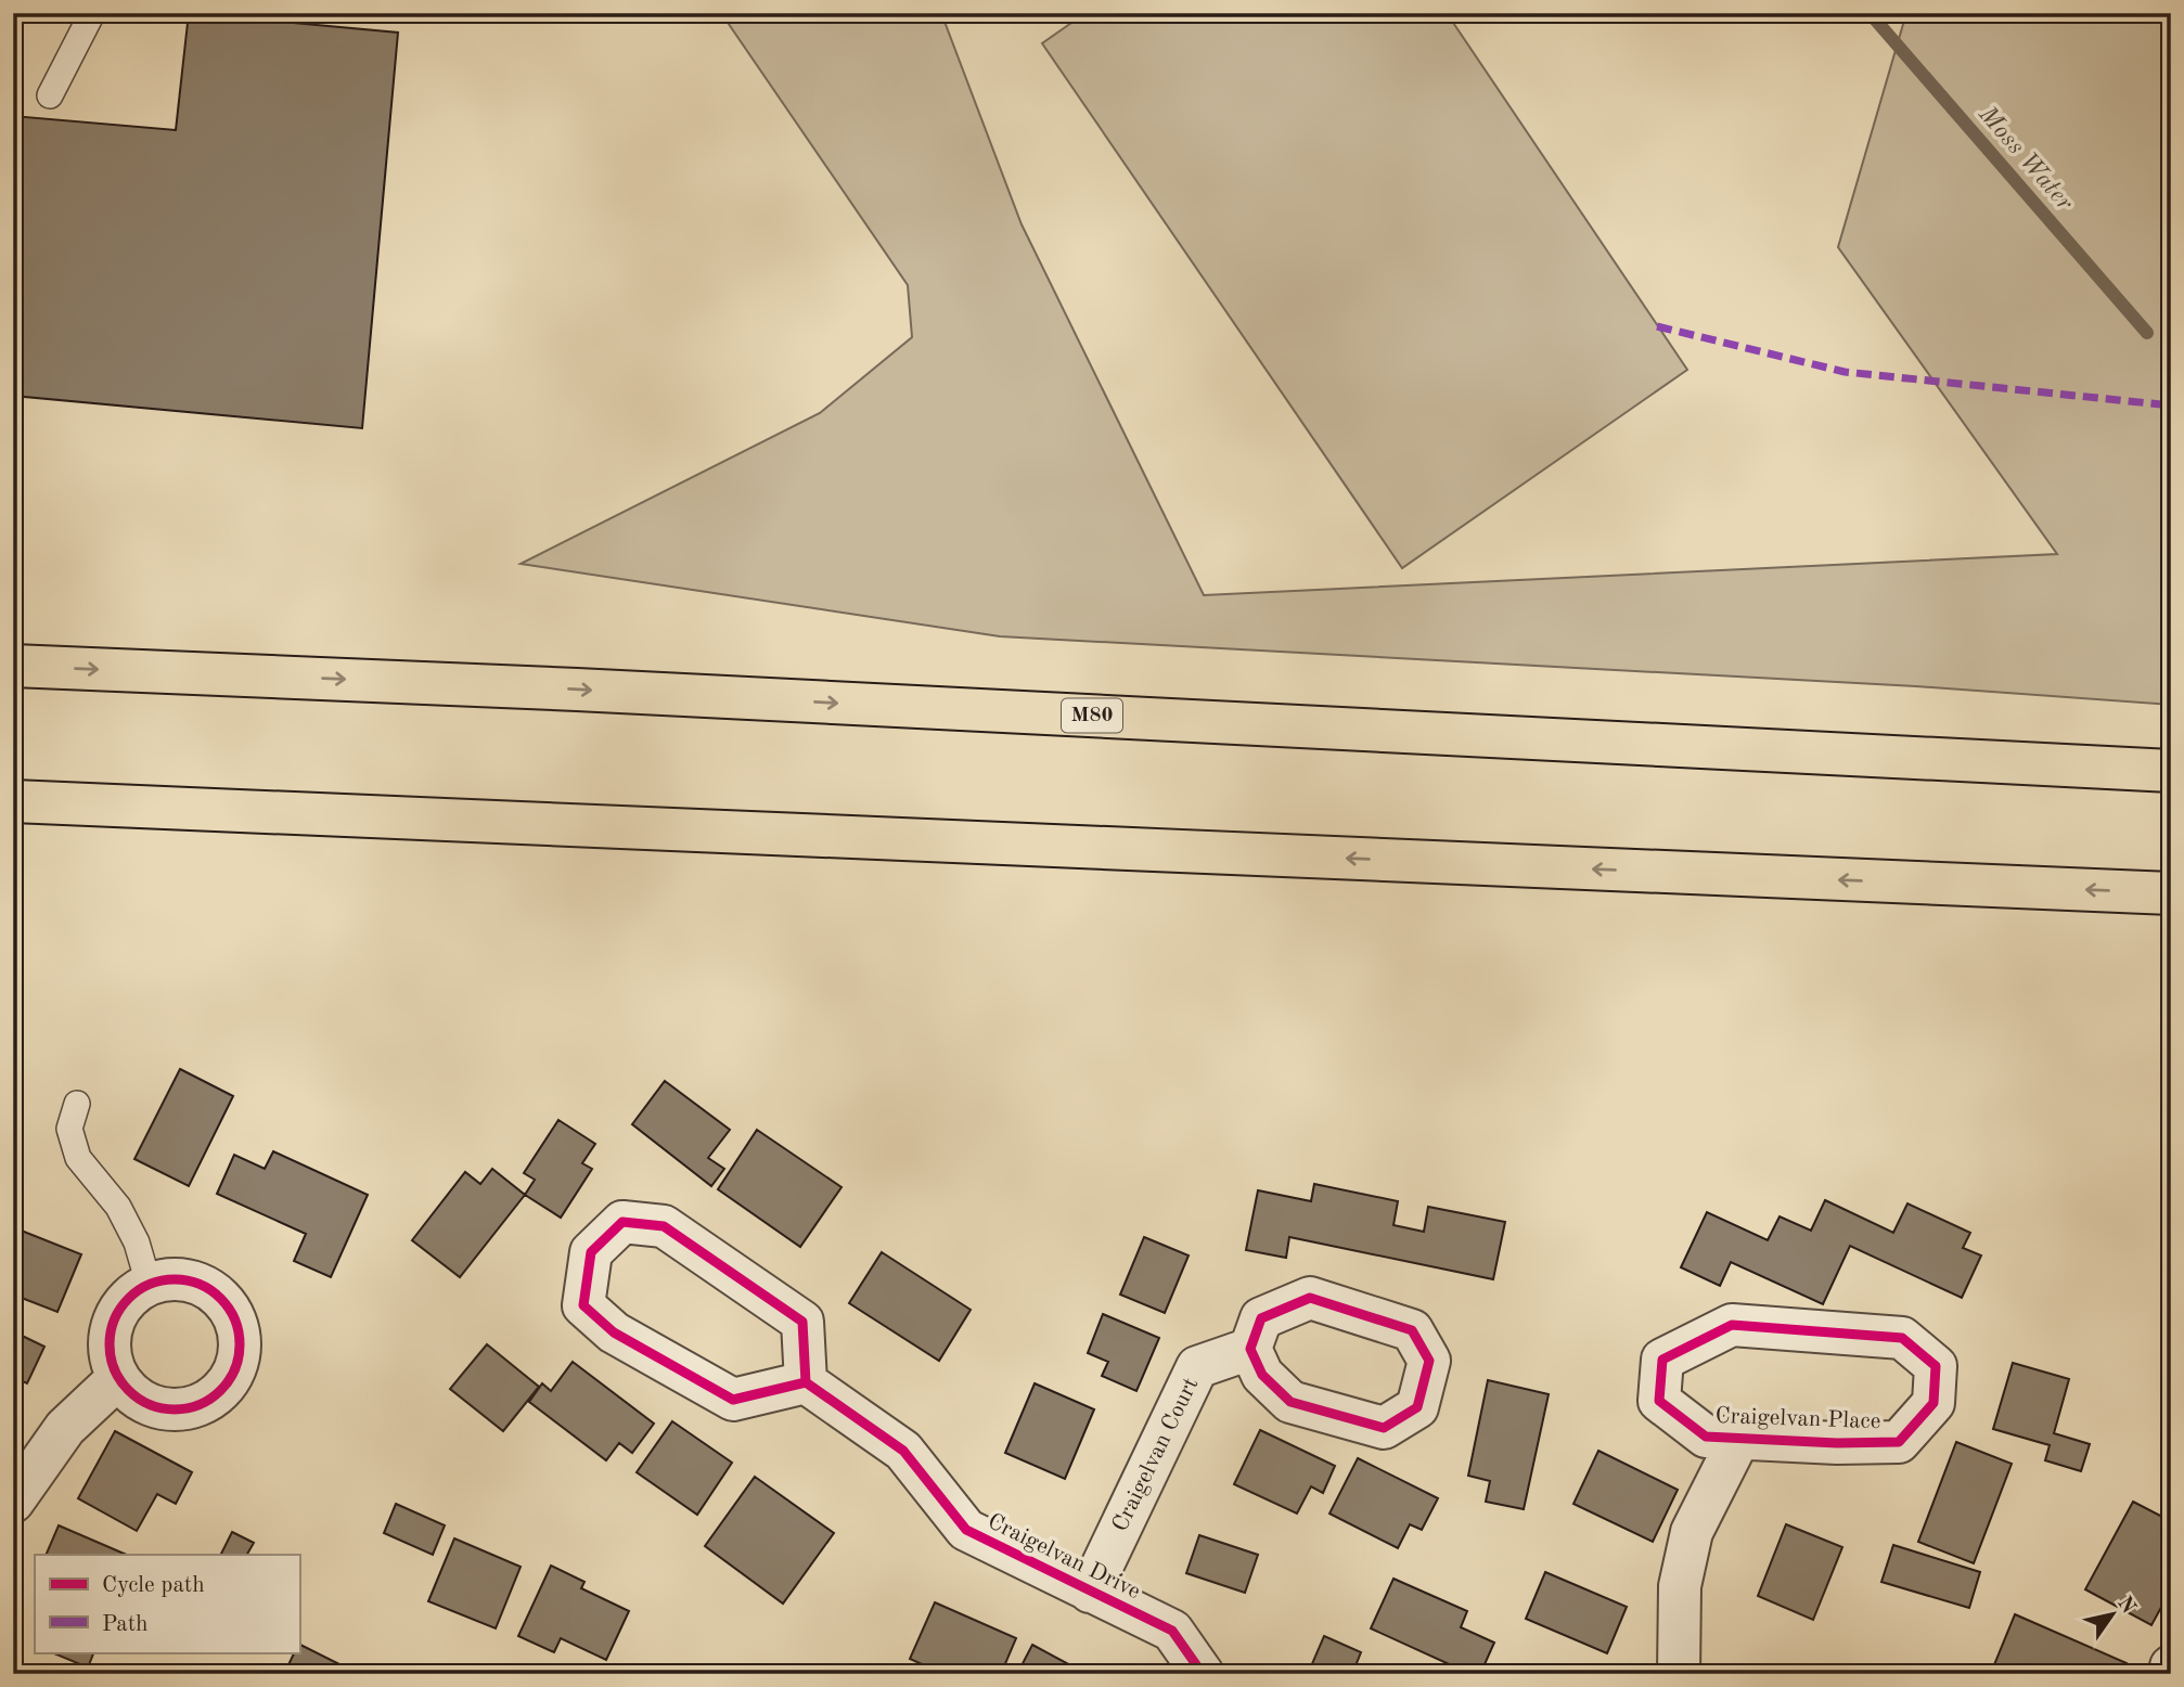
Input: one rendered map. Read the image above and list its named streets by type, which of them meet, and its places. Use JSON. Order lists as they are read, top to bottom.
{
  "streets": {
    "highway": ["M80"],
    "street": ["Craigelvan Place", "Craigelvan Court", "Craigelvan Drive"]
  },
  "crossings": [
    ["Craigelvan Court", "Craigelvan Drive"]
  ],
  "water": ["Moss Water"],
  "legend": ["Cycle path", "Path"],
  "north": "top right"
}
